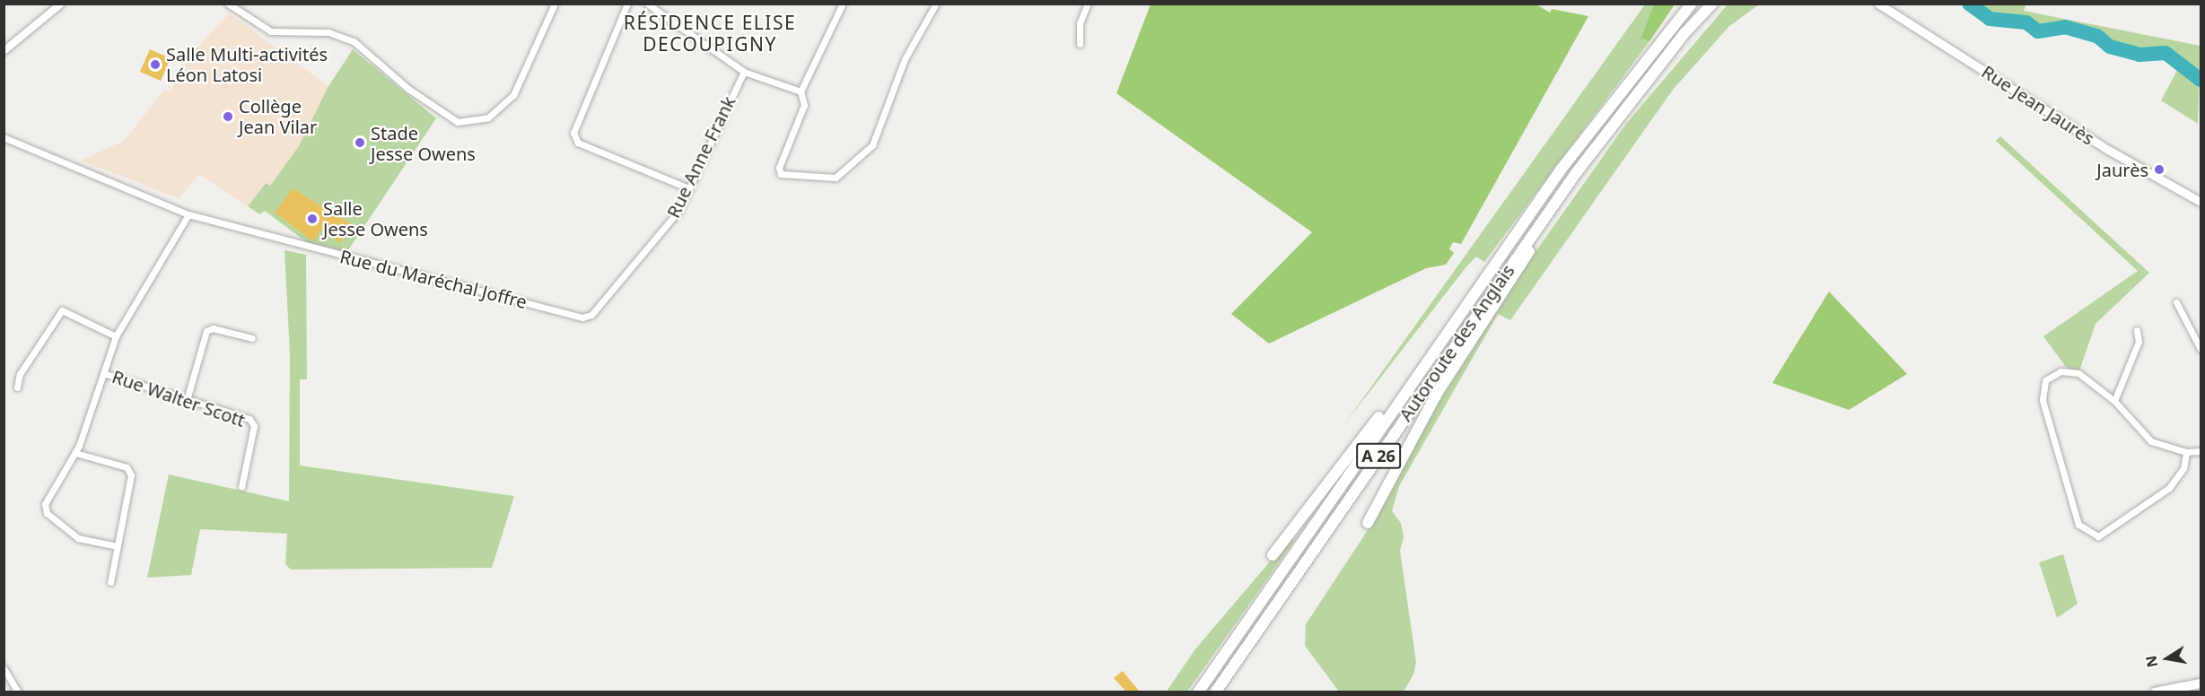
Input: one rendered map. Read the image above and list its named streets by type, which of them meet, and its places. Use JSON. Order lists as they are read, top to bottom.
{
  "streets": {
    "highway": ["Autoroute des Anglais", "A 26"],
    "main road": ["Rue Jean Jaurès"],
    "street": ["Rue Anne Frank", "Rue du Maréchal Joffre", "Rue Walter Scott"]
  },
  "crossings": [
    ["Rue Anne Frank", "Rue du Maréchal Joffre"]
  ],
  "districts": ["RÉSIDENCE ELISE DECOUPIGNY"],
  "places": [
    "Salle Multi-activités Léon Latosi",
    "Collège Jean Vilar",
    "Stade Jesse Owens",
    "Jaurès",
    "Salle Jesse Owens"
  ],
  "north": "left"
}
